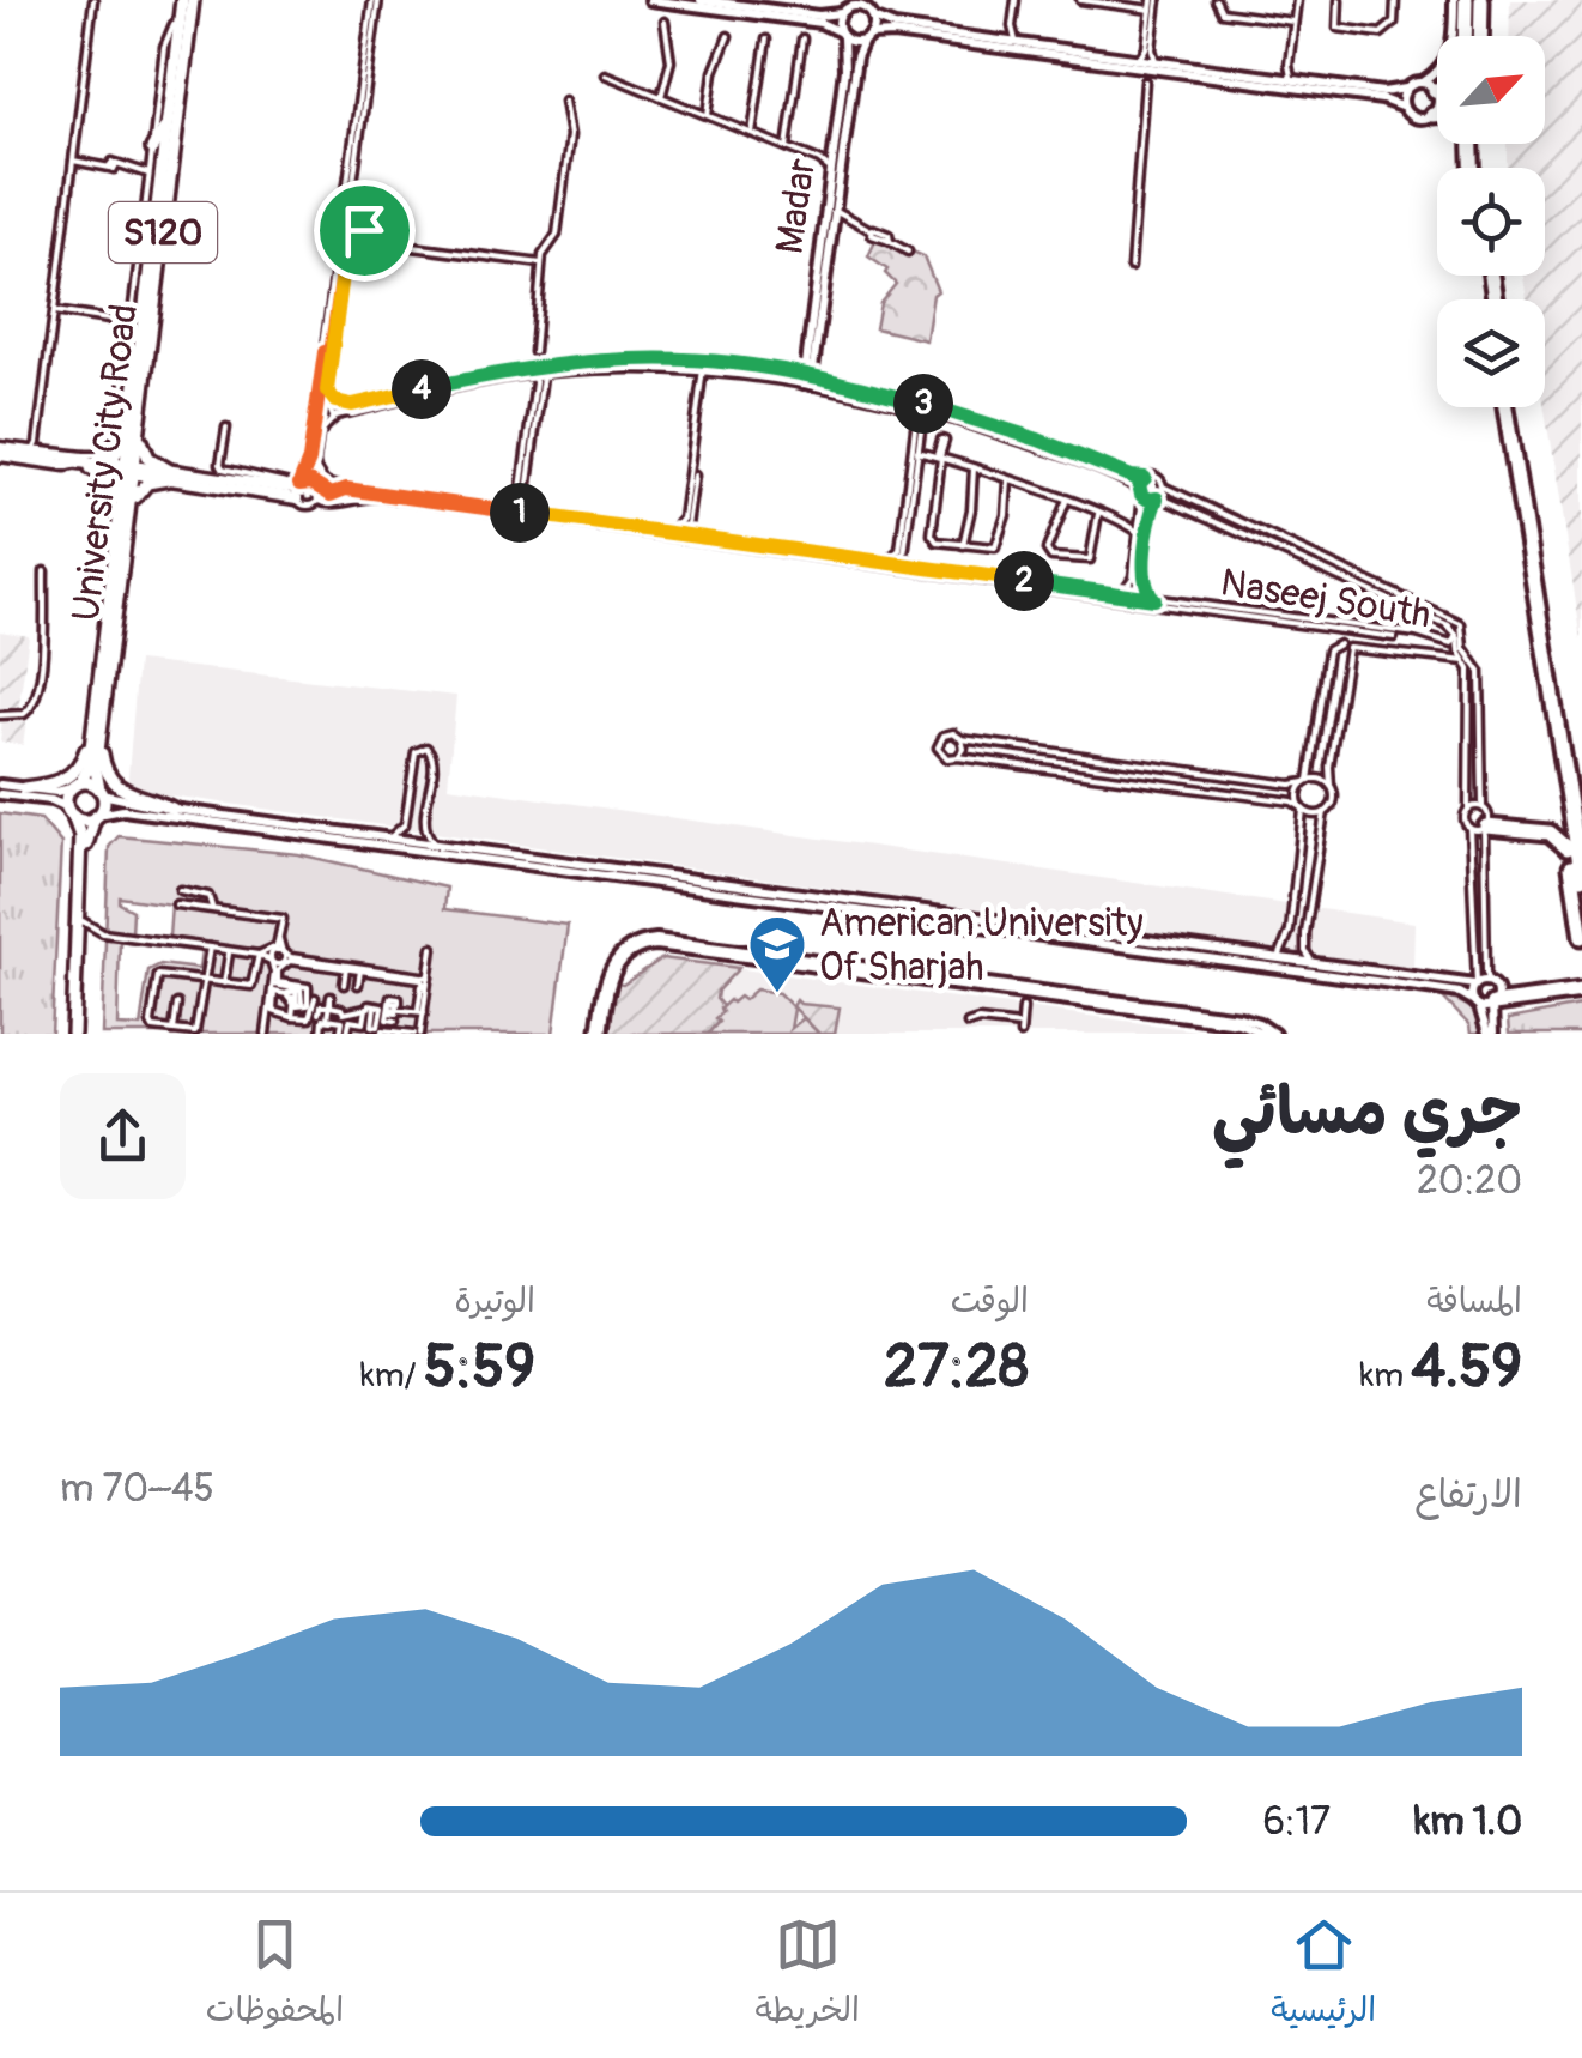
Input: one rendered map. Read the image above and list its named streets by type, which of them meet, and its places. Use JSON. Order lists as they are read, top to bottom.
{
  "streets": {
    "main road": ["S120", "University City Road"],
    "street": ["Madar", "Naseej South"]
  },
  "places": {
    "school or university": ["American University Of Sharjah"]
  },
  "north": "top right",
  "page": {
    "pins": [
      "4",
      "3",
      "1",
      "2"
    ],
    "heading": ["جري مسائي", "20:20"],
    "stats": [
      ["المسافة", "4.59 km"],
      ["الوقت", "27:28"],
      ["الوتيرة", "5:59 /km"]
    ],
    "chart": ["الارتفاع", "45–70 m"],
    "list": [
      {
        "name": "1.0 km",
        "note": "6:17"
      }
    ],
    "tabs": ["الرئيسية", "الخريطة", "المحفوظات"]
  }
}
